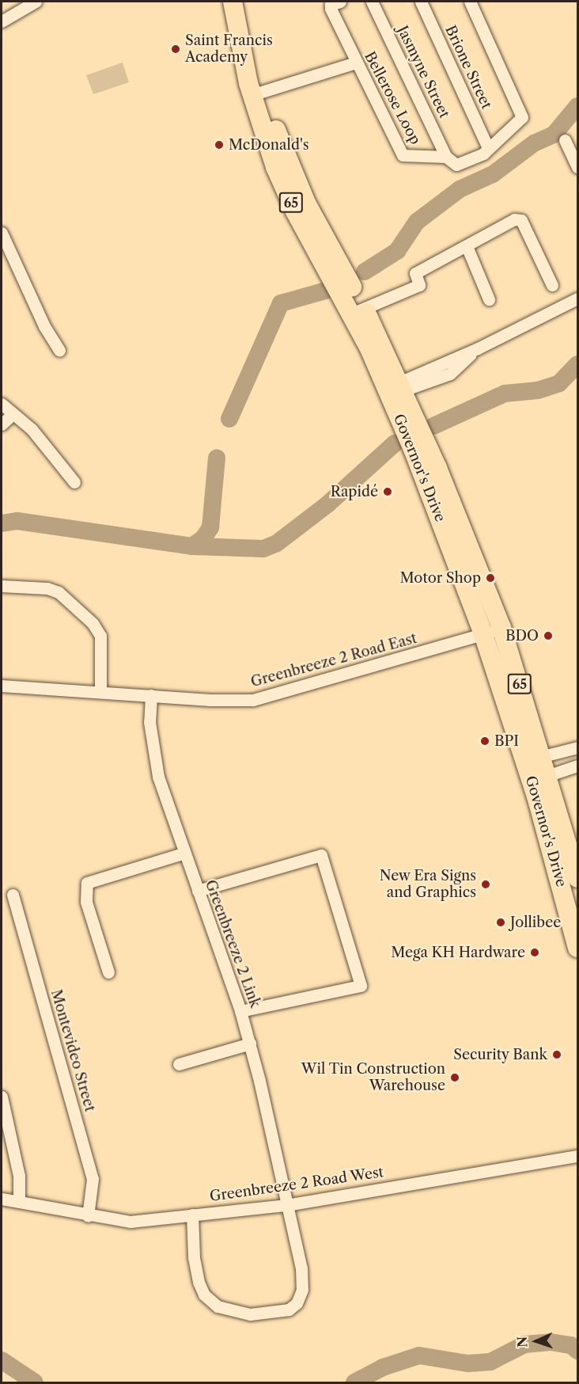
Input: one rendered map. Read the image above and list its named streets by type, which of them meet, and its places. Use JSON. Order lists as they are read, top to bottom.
{
  "streets": {
    "main road": ["65", "Governor's Drive"],
    "street": [
      "Brione Street",
      "Jasmyne Street",
      "Bellerose Loop",
      "Greenbreeze 2 Road East",
      "Greenbreeze 2 Link",
      "Montevideo Street",
      "Greenbreeze 2 Road West"
    ]
  },
  "crossings": [
    ["Brione Street", "Bellerose Loop"],
    ["Jasmyne Street", "Bellerose Loop"],
    ["Governor's Drive", "Greenbreeze 2 Road East"],
    ["Greenbreeze 2 Road East", "Greenbreeze 2 Link"],
    ["Greenbreeze 2 Link", "Greenbreeze 2 Road West"],
    ["Montevideo Street", "Greenbreeze 2 Road West"]
  ],
  "places": [
    "Saint Francis Academy",
    "McDonald's",
    "Rapidé",
    "Motor Shop",
    "BDO",
    "BPI",
    "New Era Signs and Graphics",
    "Jollibee",
    "Mega KH Hardware",
    "Security Bank",
    "Wil Tin Construction Warehouse"
  ],
  "north": "left"
}
